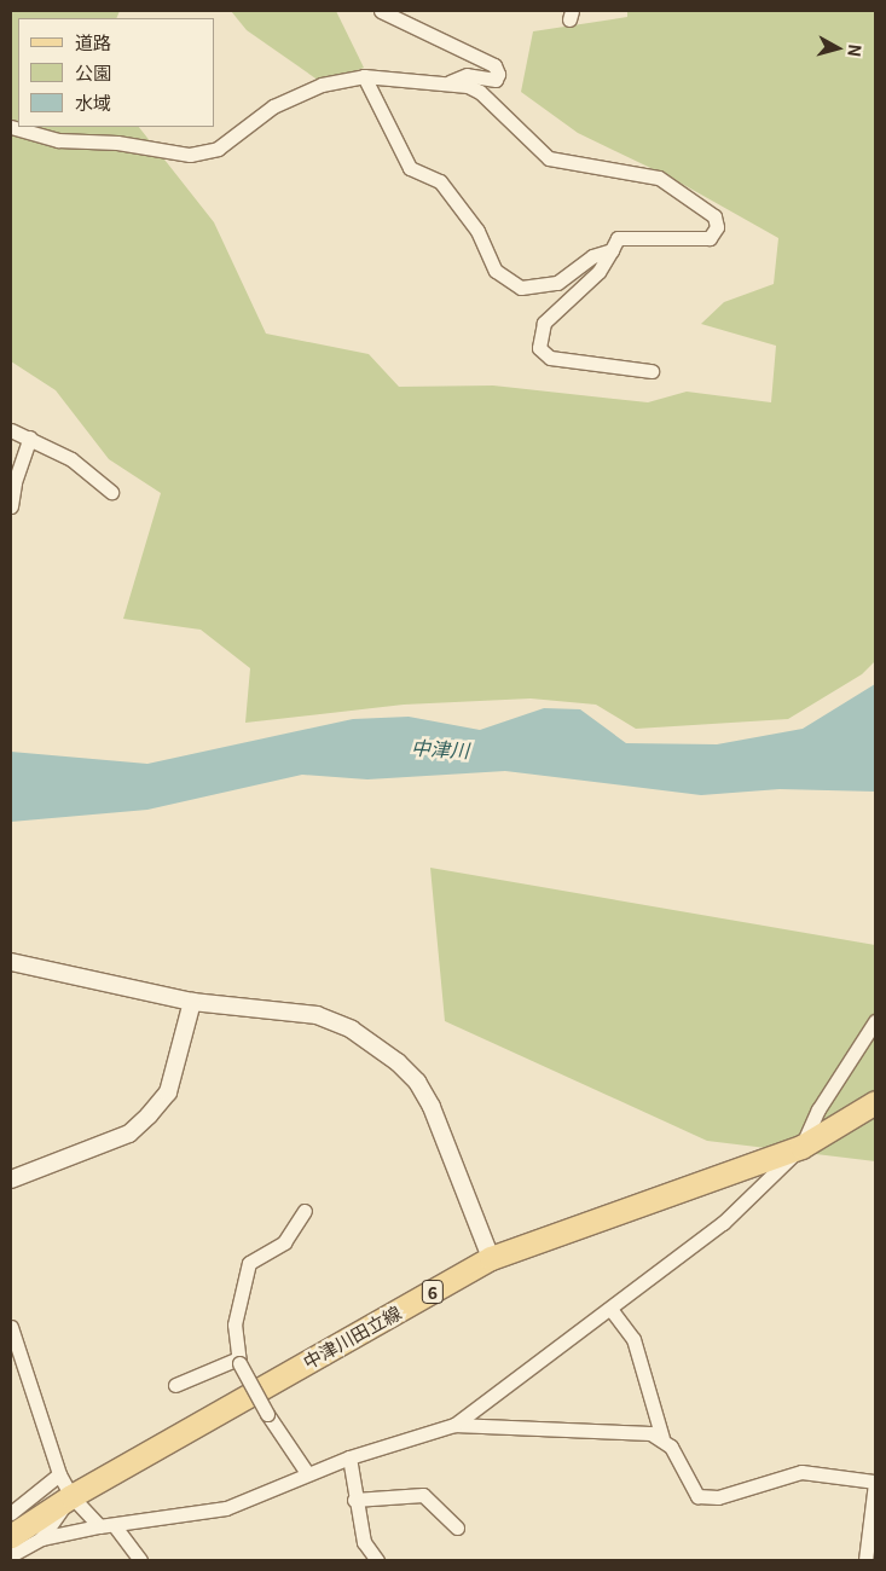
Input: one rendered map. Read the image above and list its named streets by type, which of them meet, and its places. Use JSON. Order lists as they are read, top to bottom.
{
  "streets": {
    "main road": ["6", "中津川田立線"]
  },
  "water": ["中津川"],
  "legend": ["道路", "公園", "水域"],
  "north": "right"
}
